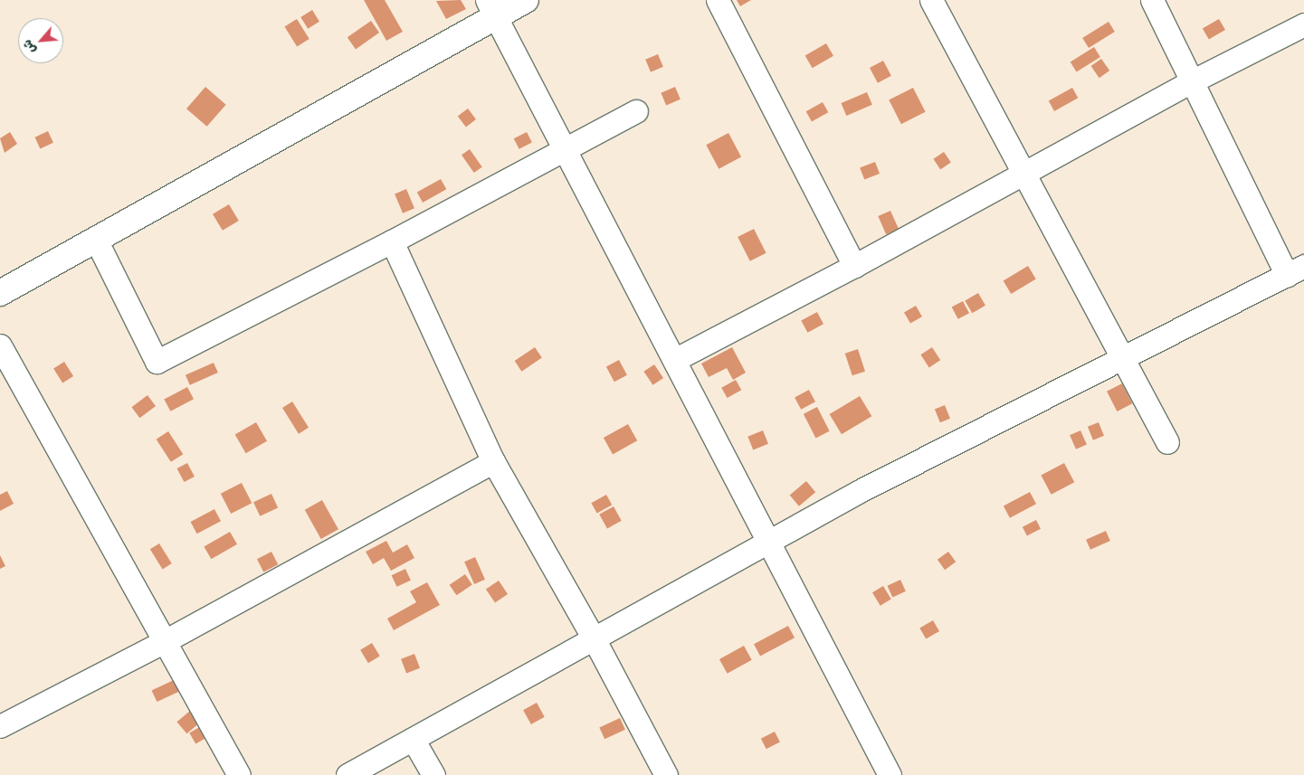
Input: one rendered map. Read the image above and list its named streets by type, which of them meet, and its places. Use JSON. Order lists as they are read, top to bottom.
{
  "north": "bottom left"
}
